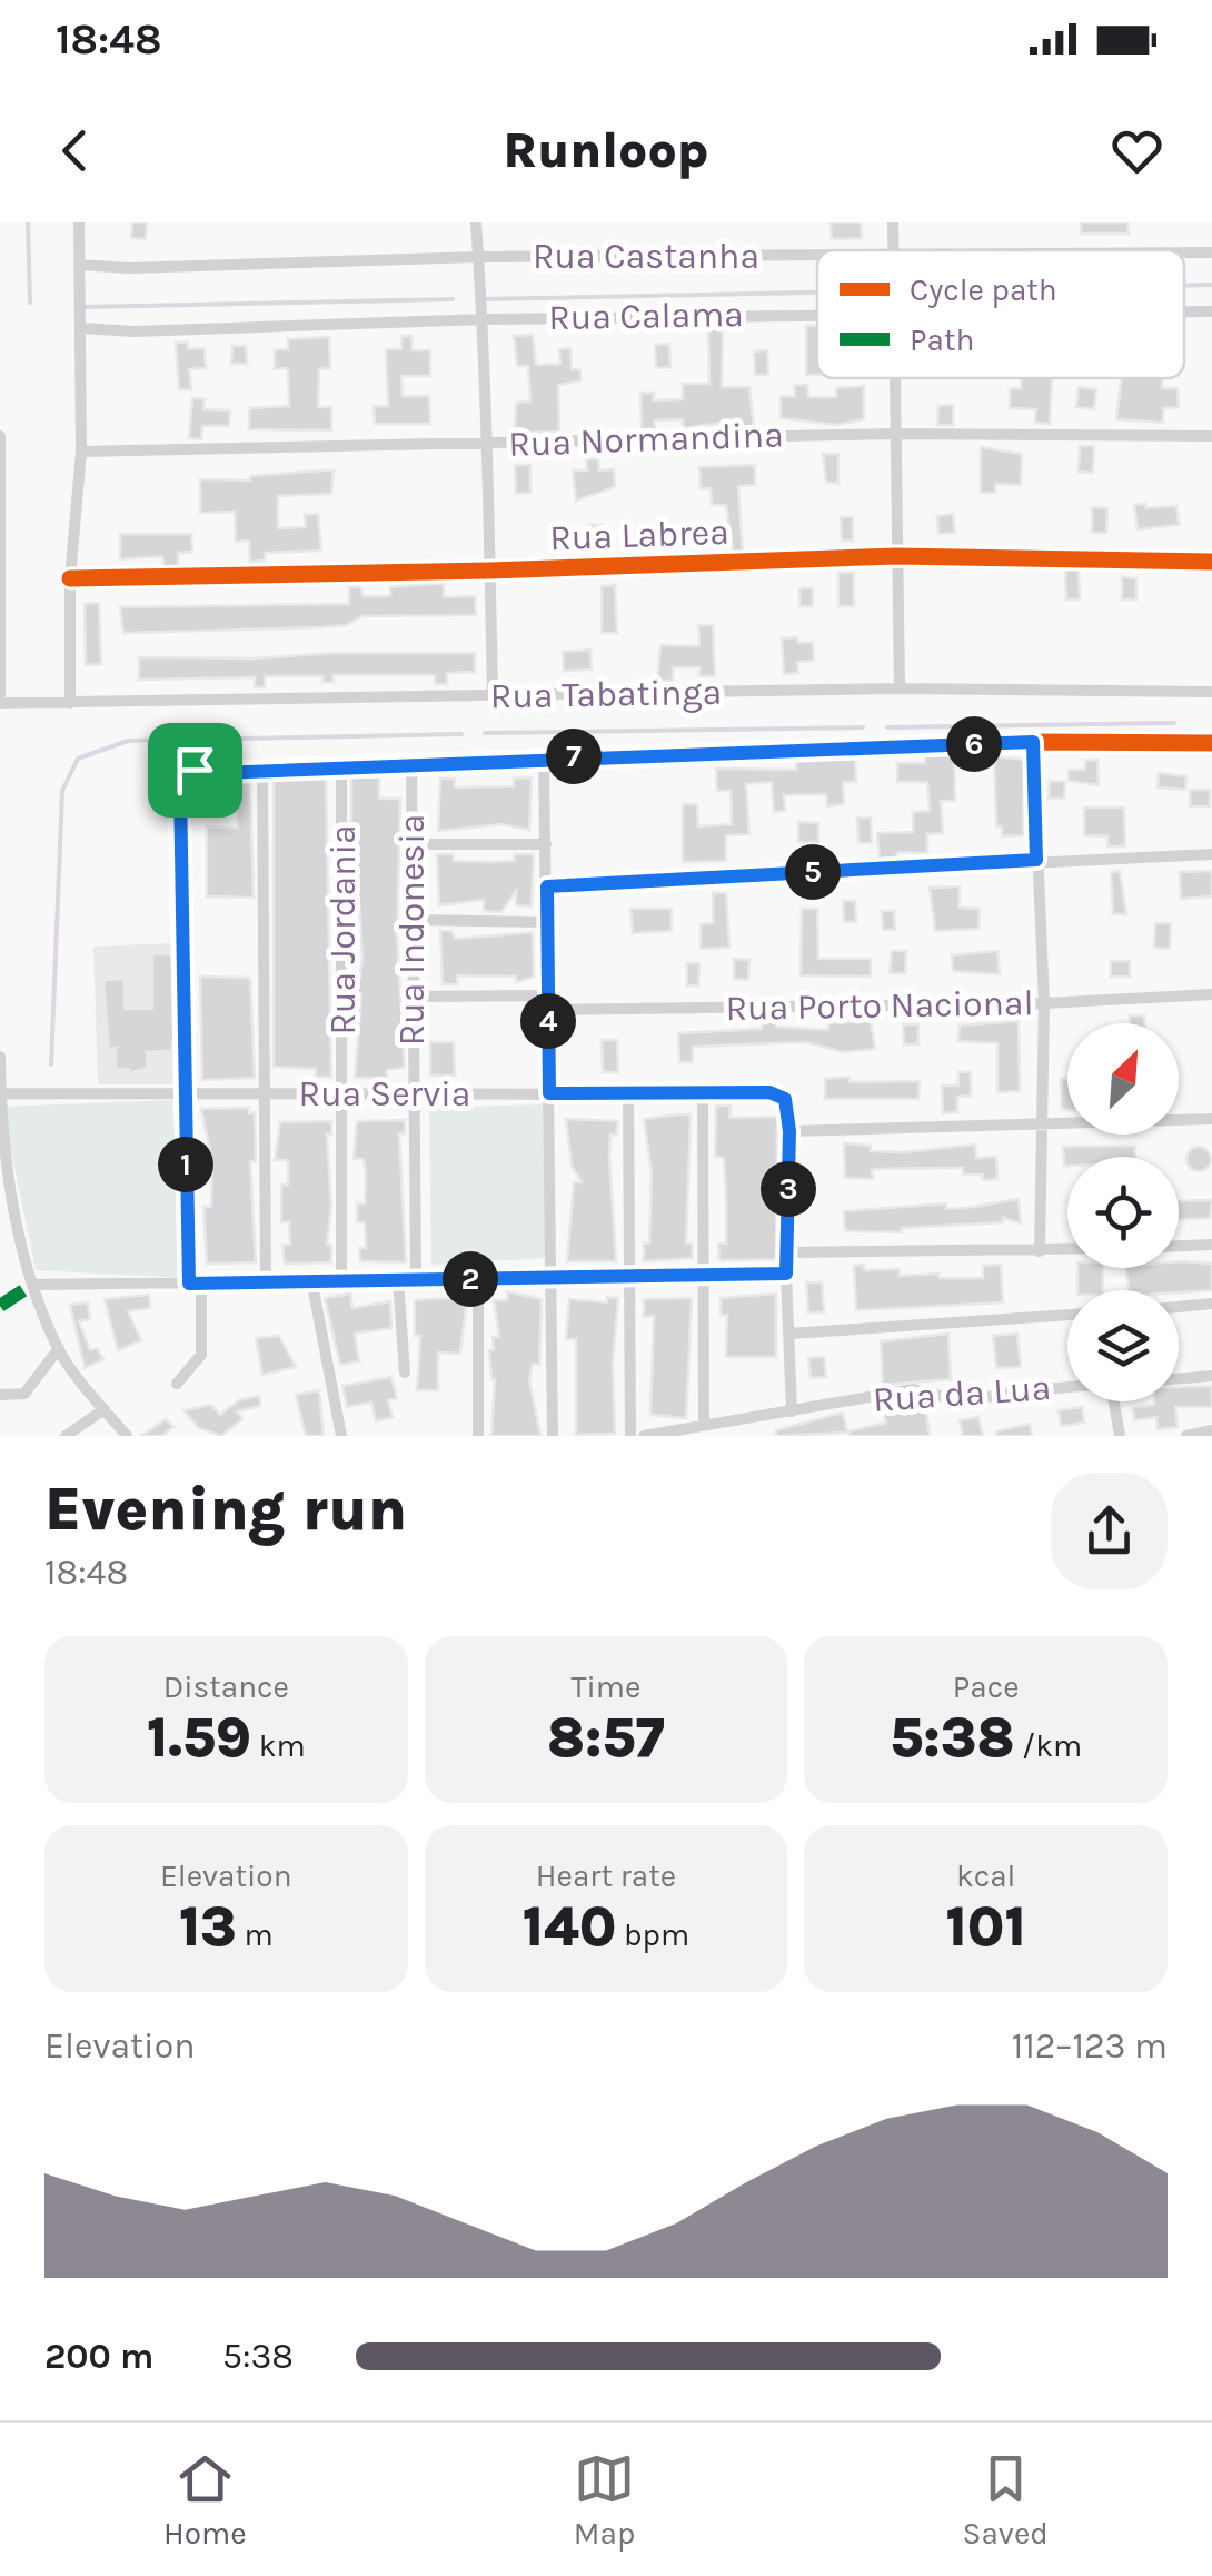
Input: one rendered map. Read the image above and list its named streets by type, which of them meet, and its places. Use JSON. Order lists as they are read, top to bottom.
{
  "streets": {
    "street": [
      "Rua Castanha",
      "Rua Calama",
      "Rua Normandina",
      "Rua Labrea",
      "Rua Tabatinga",
      "Rua Jordania",
      "Rua Indonesia",
      "Rua Porto Nacional",
      "Rua Servia",
      "Rua da Lua"
    ]
  },
  "crossings": [
    ["Rua Jordania", "Rua Servia"],
    ["Rua Indonesia", "Rua Servia"]
  ],
  "legend": ["Cycle path", "Path"],
  "north": "top right",
  "page": {
    "status": "18:48",
    "header": "Runloop",
    "pins": [
      "6",
      "7",
      "5",
      "4",
      "1",
      "3",
      "2"
    ],
    "heading": ["Evening run", "18:48"],
    "stats": [
      ["Distance", "1.59 km"],
      ["Time", "8:57"],
      ["Pace", "5:38 /km"],
      ["Elevation", "13 m"],
      ["Heart rate", "140 bpm"],
      ["kcal", "101"]
    ],
    "chart": ["Elevation", "112–123 m"],
    "list": [
      {
        "name": "200 m",
        "note": "5:38"
      }
    ],
    "tabs": ["Home", "Map", "Saved"]
  }
}
